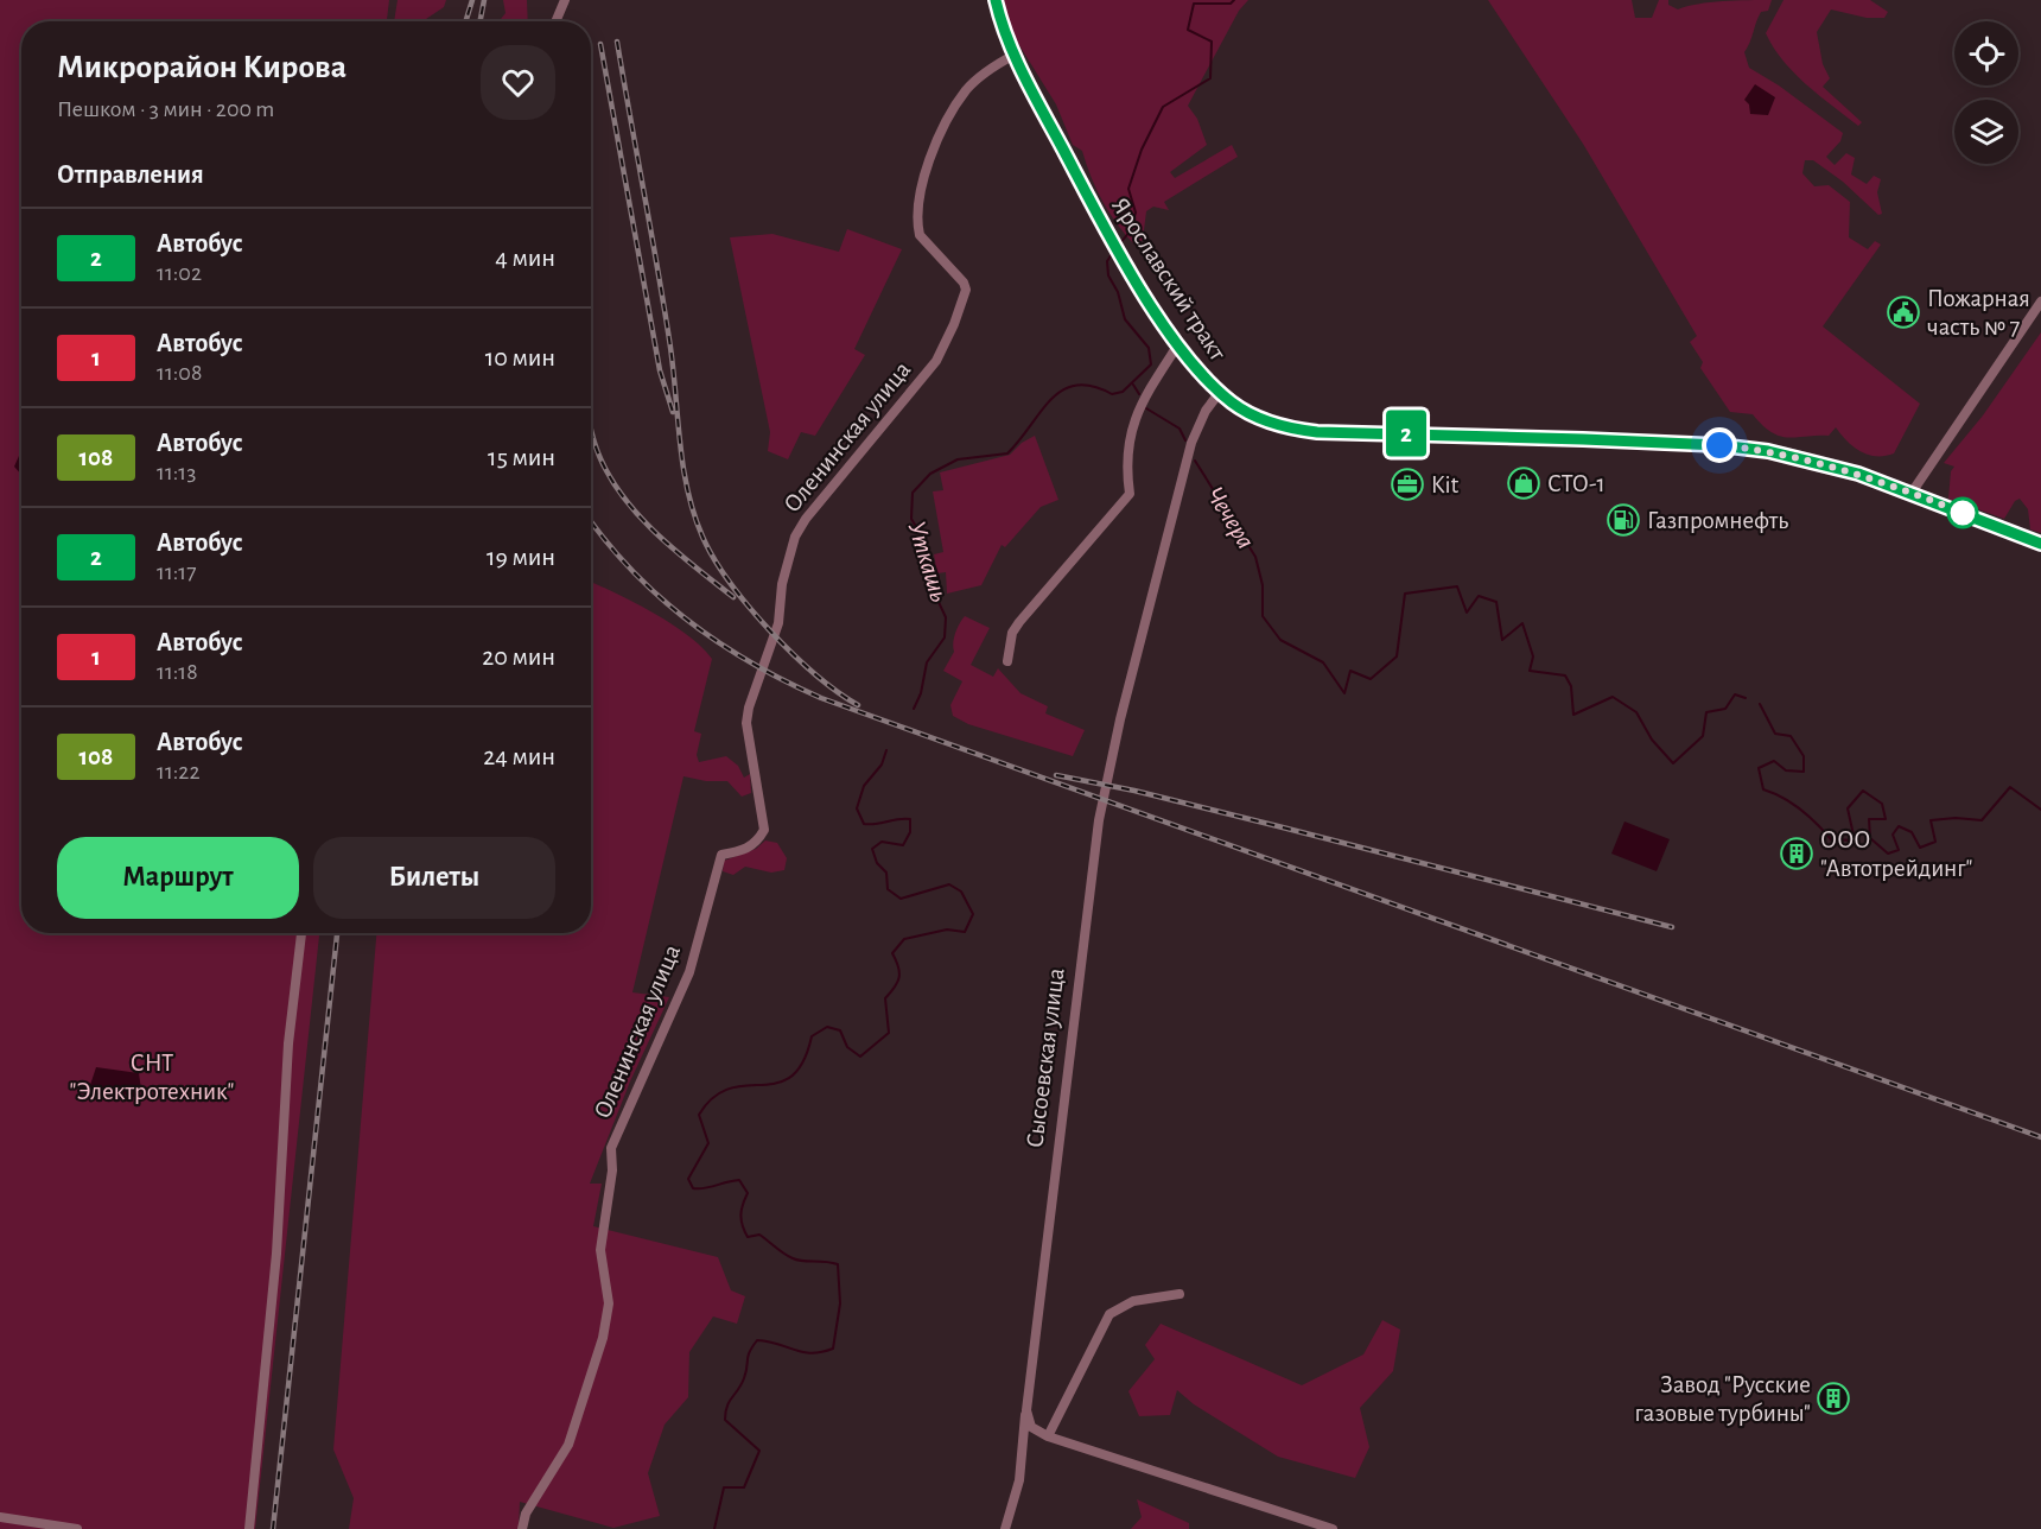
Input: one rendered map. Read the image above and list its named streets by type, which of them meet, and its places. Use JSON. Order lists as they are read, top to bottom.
{
  "streets": {
    "street": ["Ярославский тракт", "Оленинская улица", "Сысоевская улица"]
  },
  "crossings": [
    ["Ярославский тракт", "Оленинская улица"],
    ["Ярославский тракт", "Сысоевская улица"]
  ],
  "water": ["Чечера", "Уткашь"],
  "parks": ["СНТ \"Электротехник\""],
  "places": {
    "public building": ["Пожарная часть № 7"],
    "shop": ["СТО-1"],
    "office": ["Kit"],
    "fuel station": ["Газпромнефть"],
    "building": ["ООО \"Автотрейдинг\"", "Завод \"Русские газовые турбины\""]
  },
  "lines": ["bus line 2"],
  "page": {
    "on_map": "2",
    "heading": [
      ["Микрорайон Кирова", "Пешком · 3 мин · 200 m"],
      "Отправления"
    ],
    "list": [
      {
        "mark": "2",
        "name": "Автобус",
        "note": "11:02",
        "value": "4 мин"
      },
      {
        "mark": "1",
        "name": "Автобус",
        "note": "11:08",
        "value": "10 мин"
      },
      {
        "mark": "108",
        "name": "Автобус",
        "note": "11:13",
        "value": "15 мин"
      },
      {
        "mark": "2",
        "name": "Автобус",
        "note": "11:17",
        "value": "19 мин"
      },
      {
        "mark": "1",
        "name": "Автобус",
        "note": "11:18",
        "value": "20 мин"
      },
      {
        "mark": "108",
        "name": "Автобус",
        "note": "11:22",
        "value": "24 мин"
      }
    ],
    "buttons": ["Маршрут", "Билеты"]
  }
}
